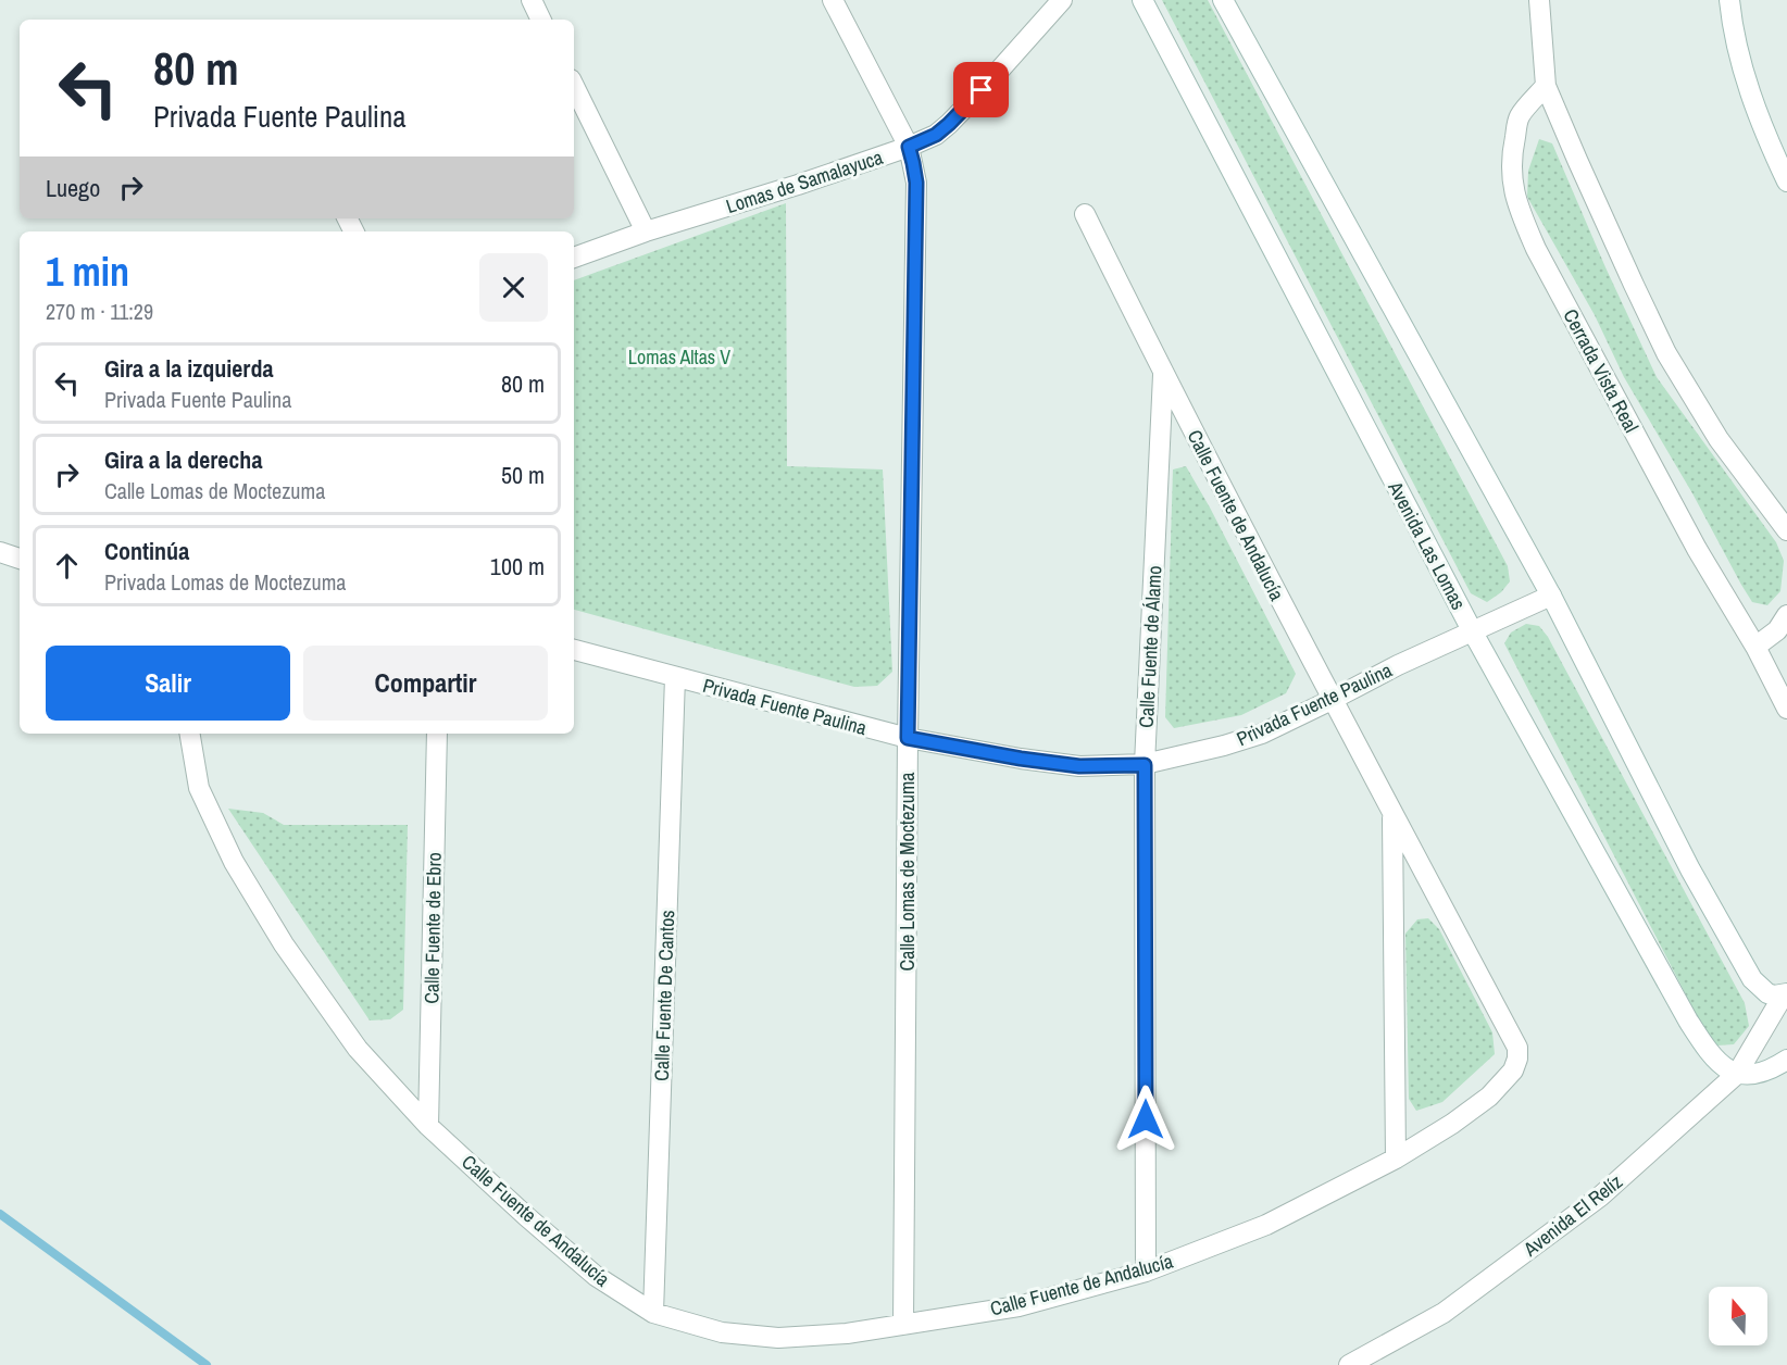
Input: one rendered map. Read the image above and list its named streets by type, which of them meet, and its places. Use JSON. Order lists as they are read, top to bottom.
{
  "streets": {
    "street": [
      "Lomas de Samalayuca",
      "Cerrada Vista Real",
      "Calle Fuente de Andalucía",
      "Avenida Las Lomas",
      "Calle Fuente de Álamo",
      "Privada Fuente Paulina",
      "Calle Lomas de Moctezuma",
      "Calle Fuente de Ebro",
      "Calle Fuente De Cantos",
      "Avenida El Relíz"
    ]
  },
  "crossings": [
    ["Lomas de Samalayuca", "Calle Lomas de Moctezuma"],
    ["Calle Fuente de Andalucía", "Calle Fuente de Álamo"],
    ["Calle Fuente de Andalucía", "Privada Fuente Paulina"],
    ["Calle Fuente de Andalucía", "Calle Lomas de Moctezuma"],
    ["Calle Fuente de Andalucía", "Calle Fuente de Ebro"],
    ["Calle Fuente de Andalucía", "Calle Fuente De Cantos"],
    ["Avenida Las Lomas", "Privada Fuente Paulina"],
    ["Avenida Las Lomas", "Avenida El Relíz"],
    ["Calle Fuente de Álamo", "Privada Fuente Paulina"],
    ["Privada Fuente Paulina", "Calle Lomas de Moctezuma"],
    ["Privada Fuente Paulina", "Calle Fuente De Cantos"]
  ],
  "parks": ["Lomas Altas V"],
  "north": "top",
  "page": {
    "turn": ["80 m", "Privada Fuente Paulina"],
    "then": "Luego",
    "heading": ["1 min", "270 m · 11:29"],
    "list": [
      {
        "name": "Gira a la izquierda",
        "note": "Privada Fuente Paulina",
        "value": "80 m"
      },
      {
        "name": "Gira a la derecha",
        "note": "Calle Lomas de Moctezuma",
        "value": "50 m"
      },
      {
        "name": "Continúa",
        "note": "Privada Lomas de Moctezuma",
        "value": "100 m"
      }
    ],
    "buttons": ["Salir", "Compartir"]
  }
}
